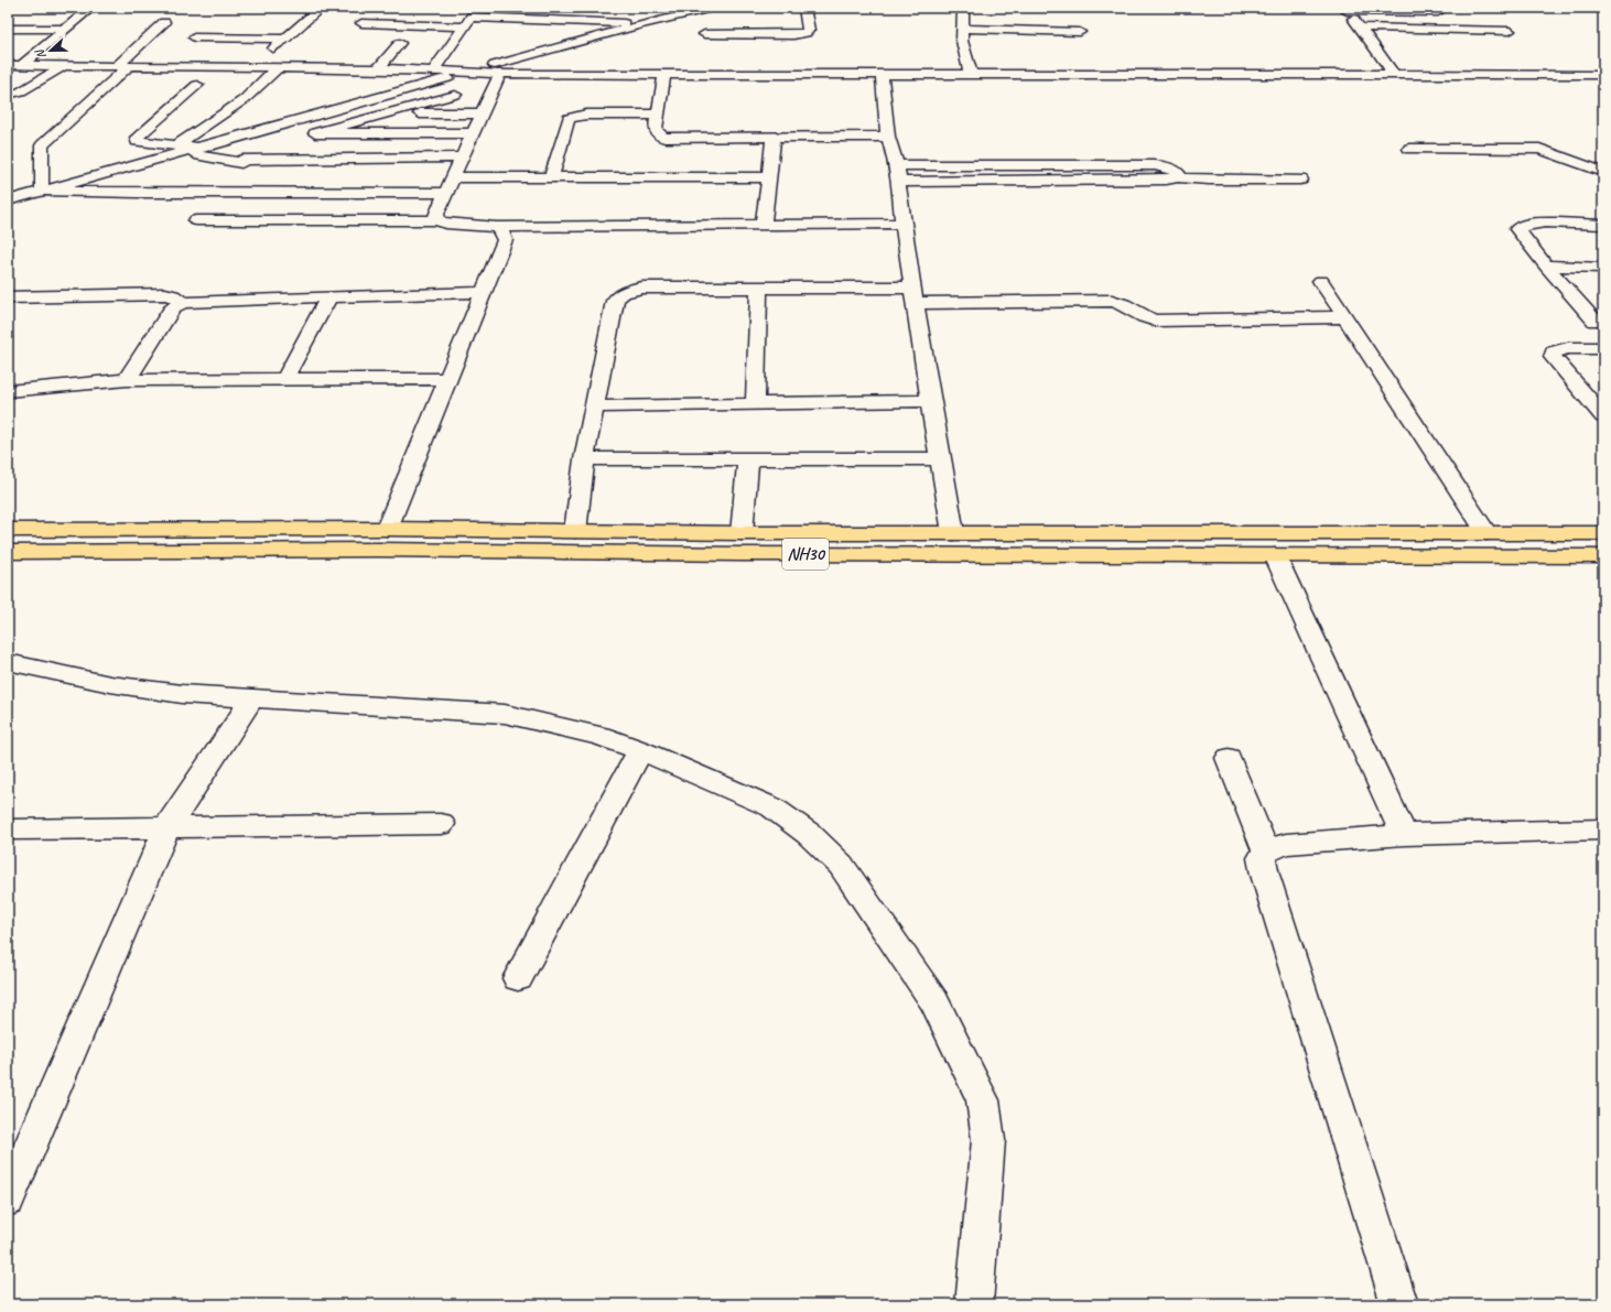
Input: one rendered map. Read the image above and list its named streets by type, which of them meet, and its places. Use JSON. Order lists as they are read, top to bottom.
{
  "streets": {
    "highway": ["NH30"]
  },
  "north": "left"
}
